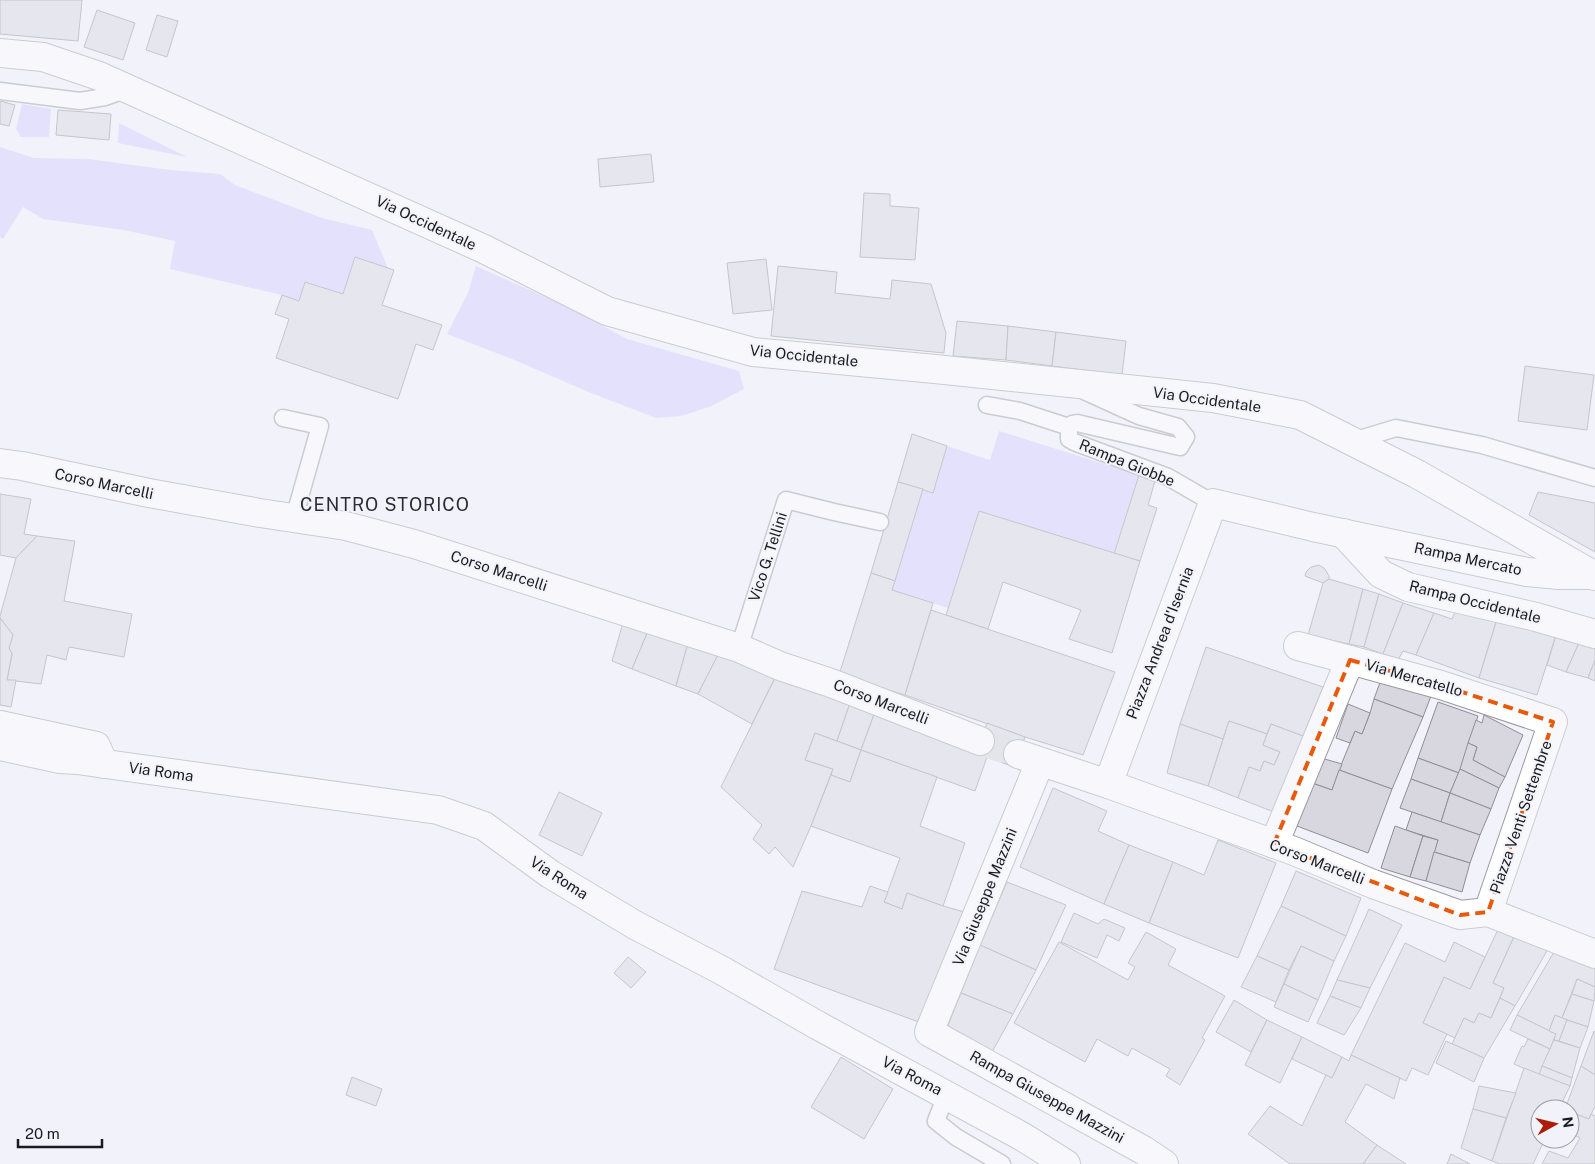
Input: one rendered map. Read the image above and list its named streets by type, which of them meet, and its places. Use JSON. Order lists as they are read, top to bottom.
{
  "streets": {
    "street": [
      "Via Occidentale",
      "Corso Marcelli",
      "Rampa Mercato",
      "Rampa Occidentale",
      "Piazza Andrea d'Isernia",
      "Via Mercatello",
      "Via Roma",
      "Piazza Venti Settembre",
      "Via Giuseppe Mazzini",
      "Rampa Giuseppe Mazzini"
    ],
    "lane": ["Rampa Giobbe", "Vico G. Tellini"]
  },
  "crossings": [
    ["Via Occidentale", "Rampa Giobbe"],
    ["Via Occidentale", "Rampa Mercato"],
    ["Rampa Giobbe", "Rampa Mercato"],
    ["Rampa Giobbe", "Piazza Andrea d'Isernia"],
    ["Corso Marcelli", "Vico G. Tellini"],
    ["Corso Marcelli", "Piazza Andrea d'Isernia"],
    ["Corso Marcelli", "Via Mercatello"],
    ["Corso Marcelli", "Piazza Venti Settembre"],
    ["Corso Marcelli", "Via Giuseppe Mazzini"],
    ["Rampa Mercato", "Rampa Occidentale"],
    ["Rampa Mercato", "Piazza Andrea d'Isernia"],
    ["Via Mercatello", "Piazza Venti Settembre"],
    ["Via Giuseppe Mazzini", "Rampa Giuseppe Mazzini"]
  ],
  "districts": ["CENTRO STORICO"],
  "scale_bar": "20 m",
  "north": "right"
}
